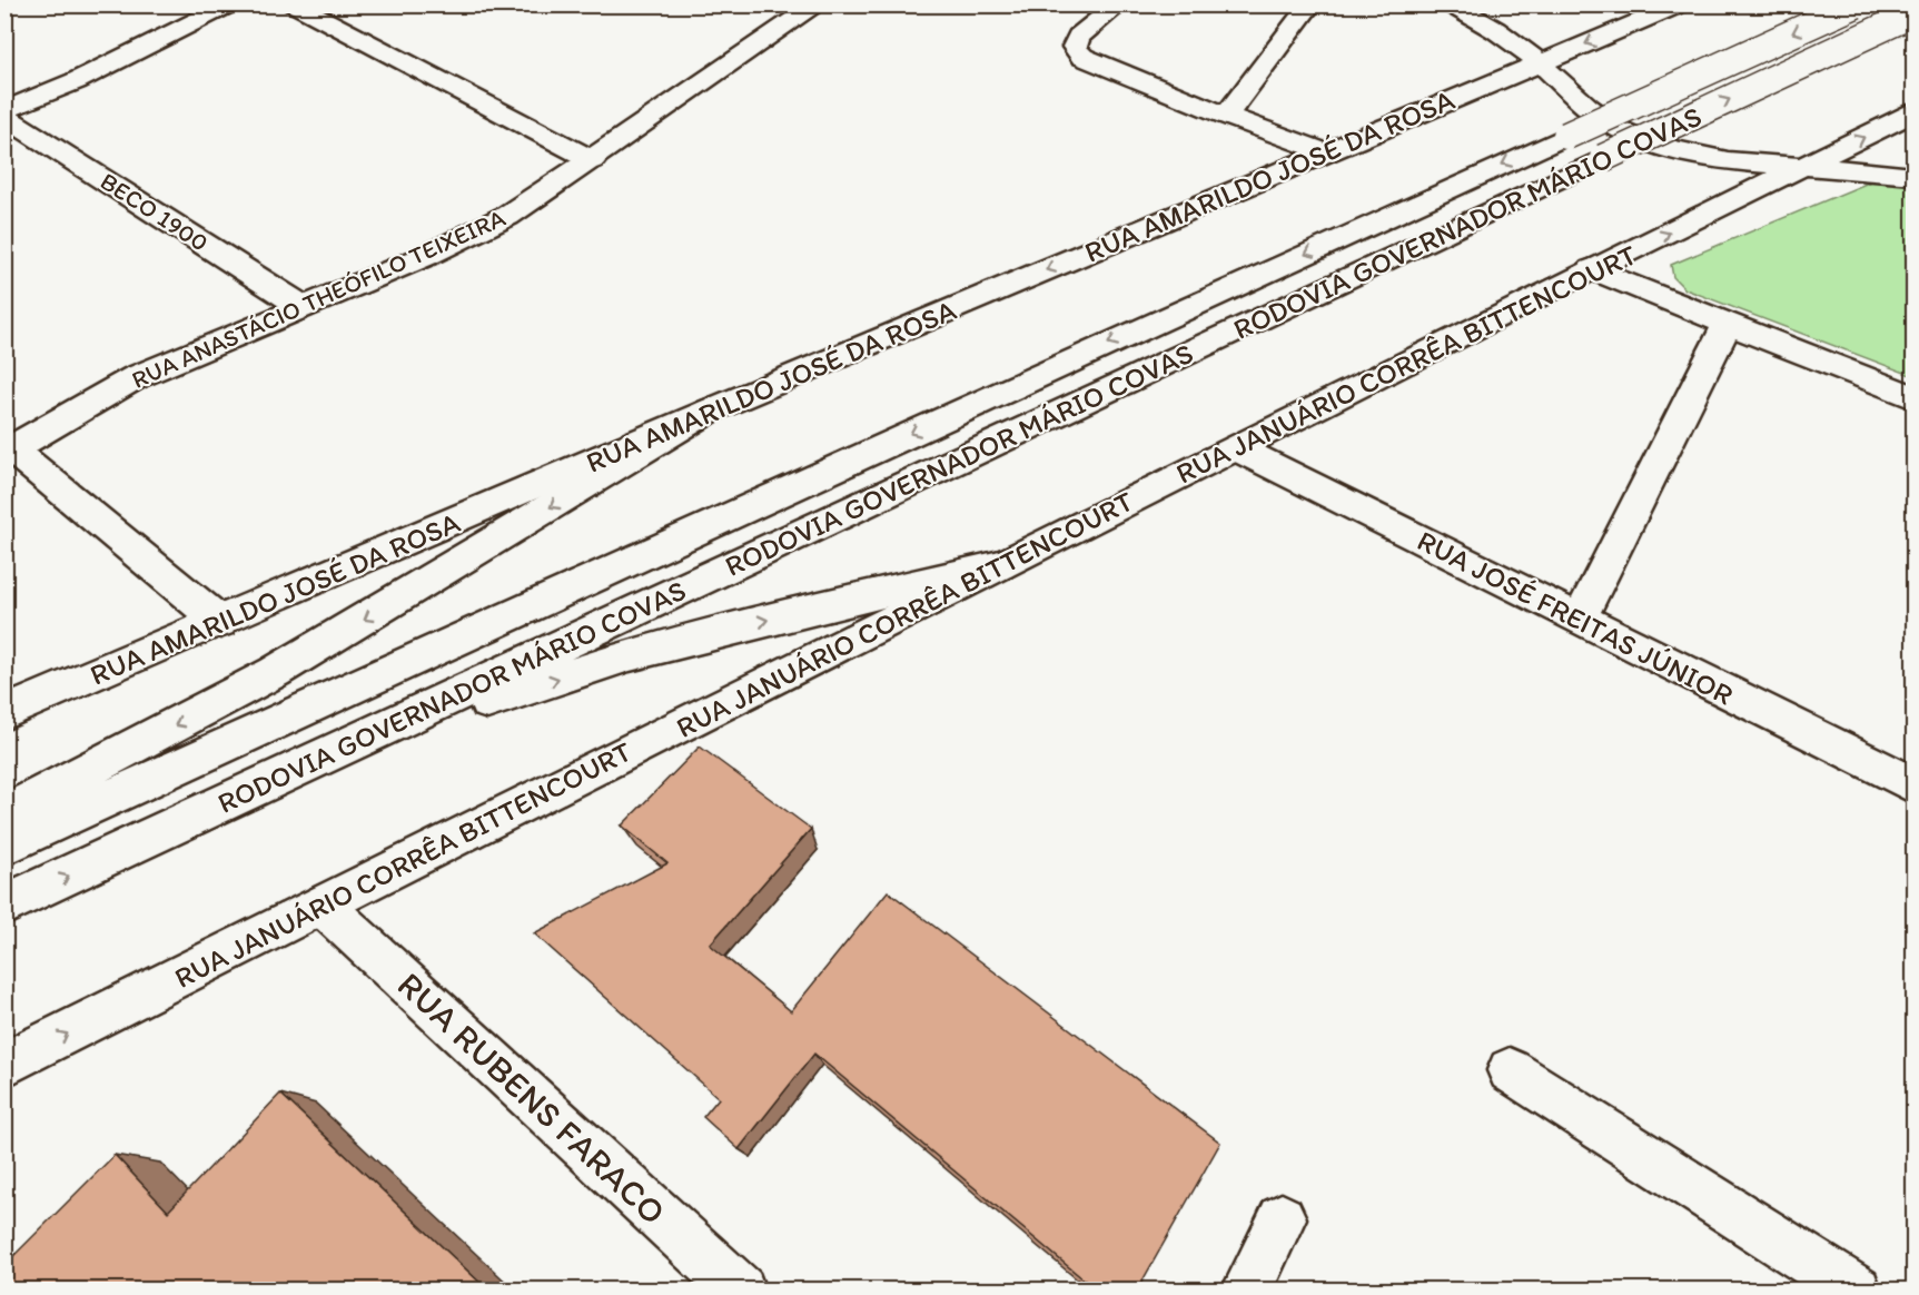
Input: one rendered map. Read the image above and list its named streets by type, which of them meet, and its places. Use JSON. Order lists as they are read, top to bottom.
{
  "streets": {
    "main road": [
      "RUA AMARILDO JOSÉ DA ROSA",
      "BECO 1900",
      "RODOVIA GOVERNADOR MÁRIO COVAS",
      "RUA ANASTÁCIO THEÓFILO TEIXEIRA",
      "RUA JANUÁRIO CORRÊA BITTENCOURT",
      "RUA JOSÉ FREITAS JÚNIOR",
      "RUA RUBENS FARACO"
    ]
  },
  "crossings": [
    ["BECO 1900", "RUA ANASTÁCIO THEÓFILO TEIXEIRA"],
    ["RUA JANUÁRIO CORRÊA BITTENCOURT", "RUA JOSÉ FREITAS JÚNIOR"],
    ["RUA JANUÁRIO CORRÊA BITTENCOURT", "RUA RUBENS FARACO"]
  ],
  "one_way": ["RUA AMARILDO JOSÉ DA ROSA"]
}
